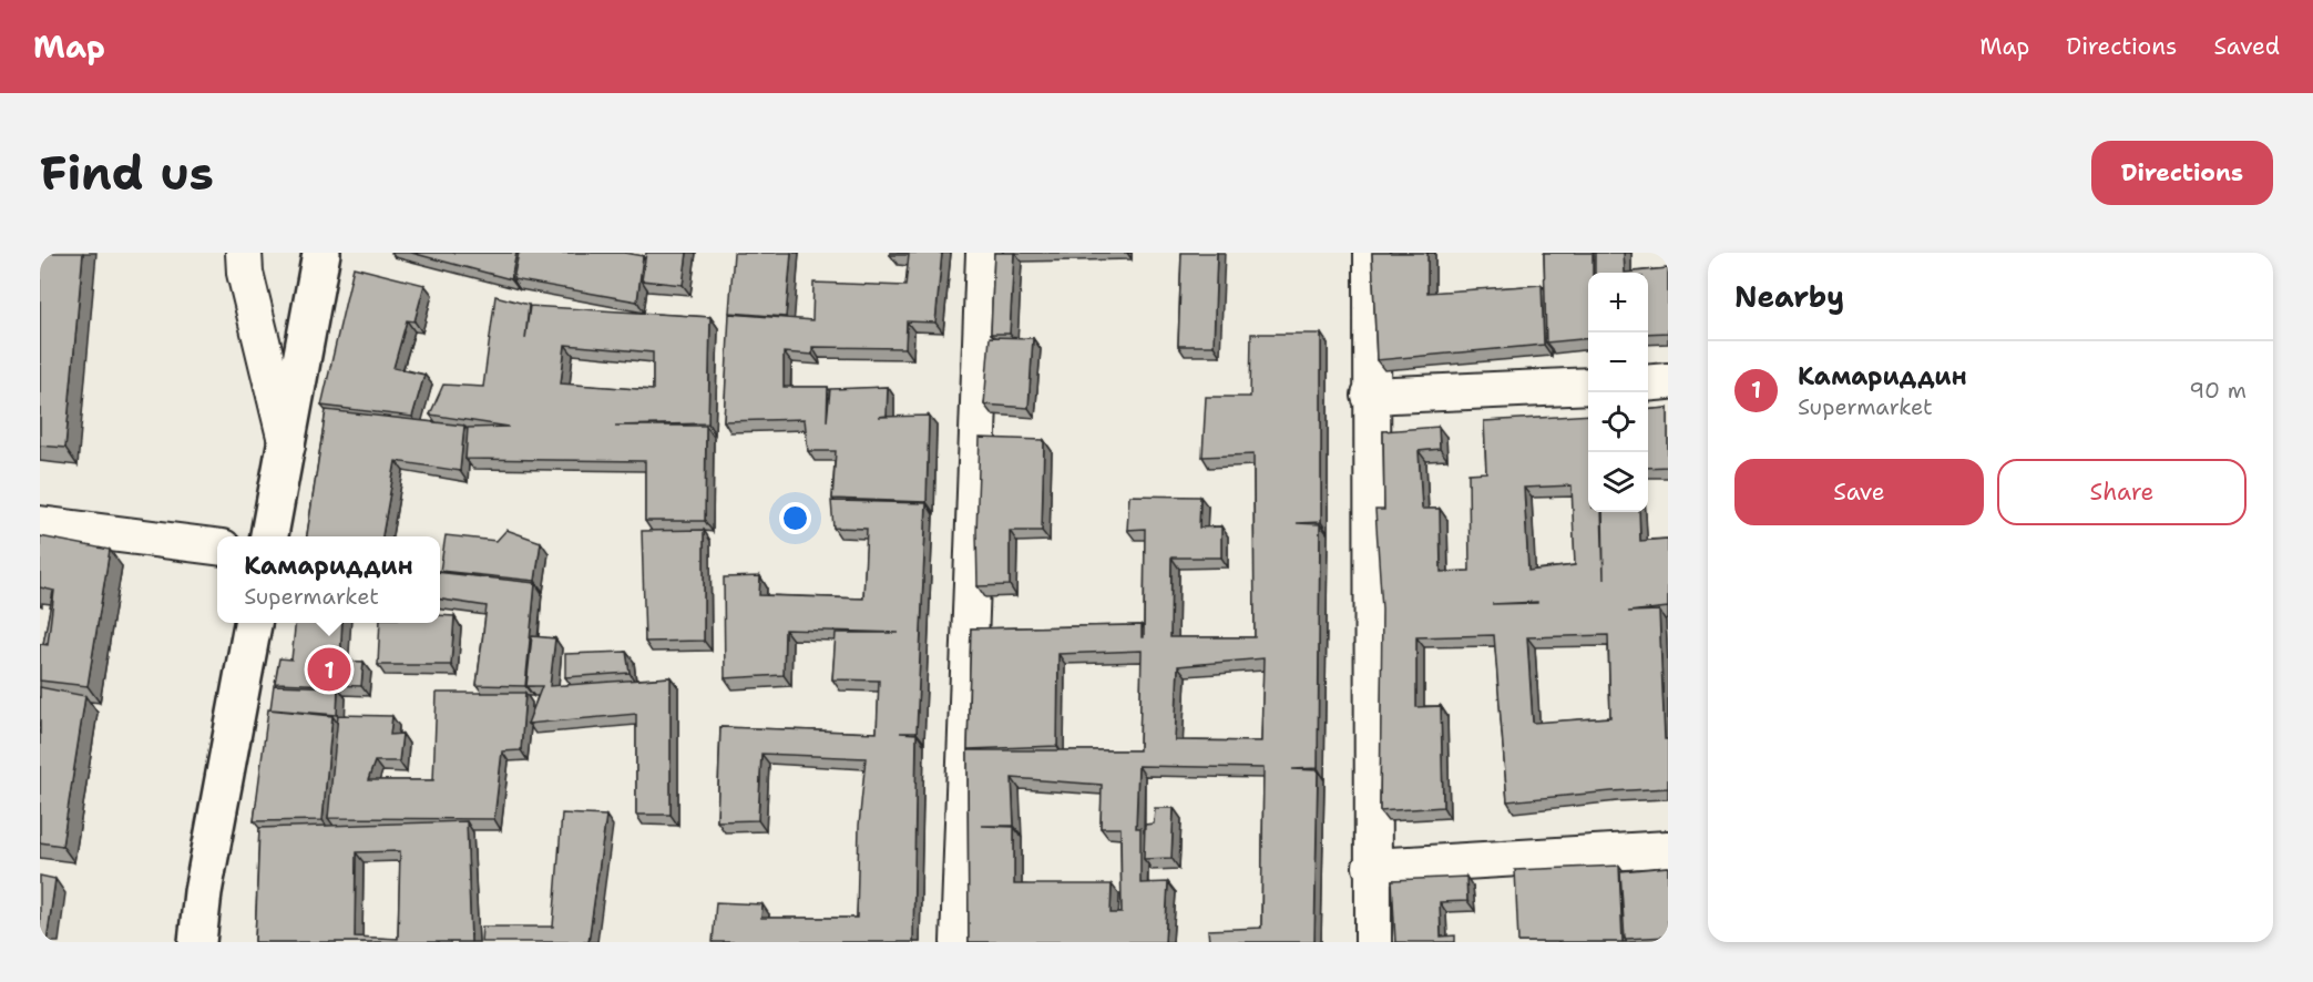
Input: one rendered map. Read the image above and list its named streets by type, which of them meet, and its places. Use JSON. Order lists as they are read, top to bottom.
{
  "page": {
    "header": "Map",
    "nav": ["Map", "Directions", "Saved"],
    "buttons": [
      "Directions",
      ["Save", "Share"]
    ],
    "title": "Find us",
    "heading": "Nearby",
    "map_buttons": ["+", "−"],
    "list": [
      {
        "mark": "1",
        "name": "Камариддин",
        "note": "Supermarket",
        "value": "90 m"
      }
    ],
    "popup": ["Камариддин", "Supermarket"],
    "pins": "1"
  }
}
